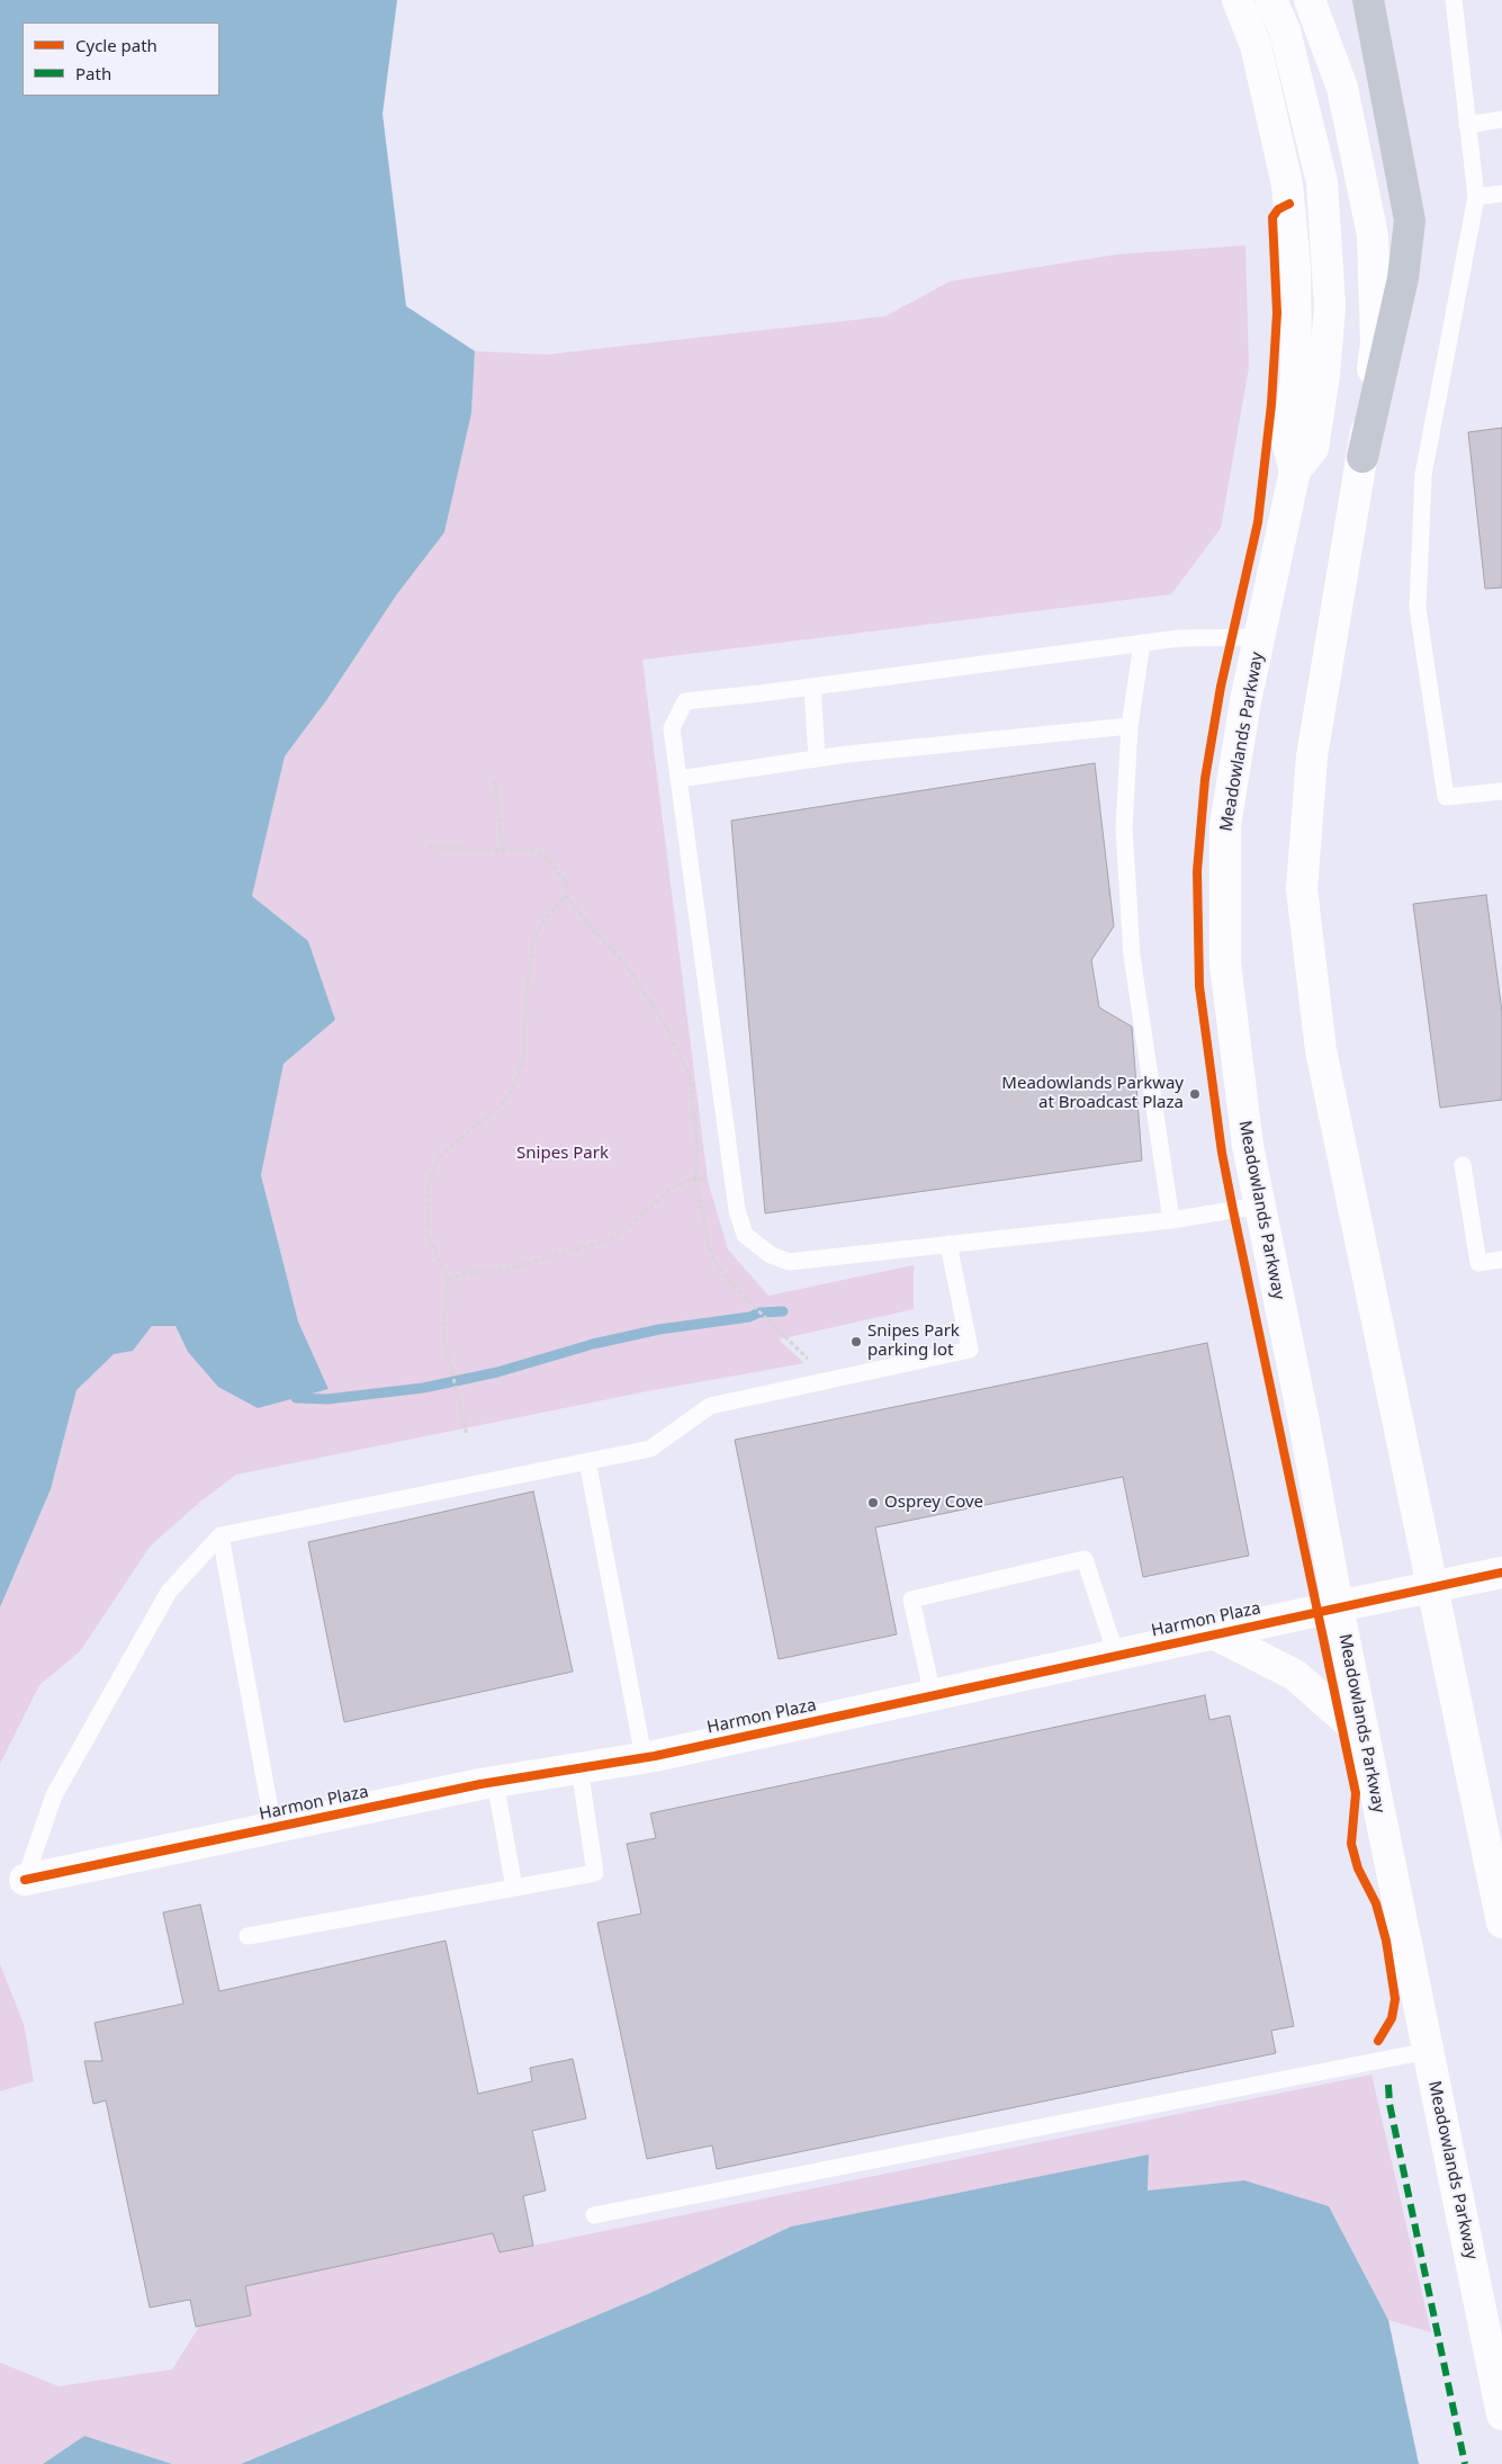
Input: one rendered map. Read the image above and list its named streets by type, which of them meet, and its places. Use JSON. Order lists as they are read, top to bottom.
{
  "streets": {
    "main road": ["Meadowlands Parkway", "Harmon Plaza"]
  },
  "crossings": [
    ["Meadowlands Parkway", "Harmon Plaza"]
  ],
  "parks": ["Snipes Park"],
  "places": ["Meadowlands Parkway at Broadcast Plaza", "Snipes Park parking lot", "Osprey Cove"],
  "legend": ["Cycle path", "Path"]
}
